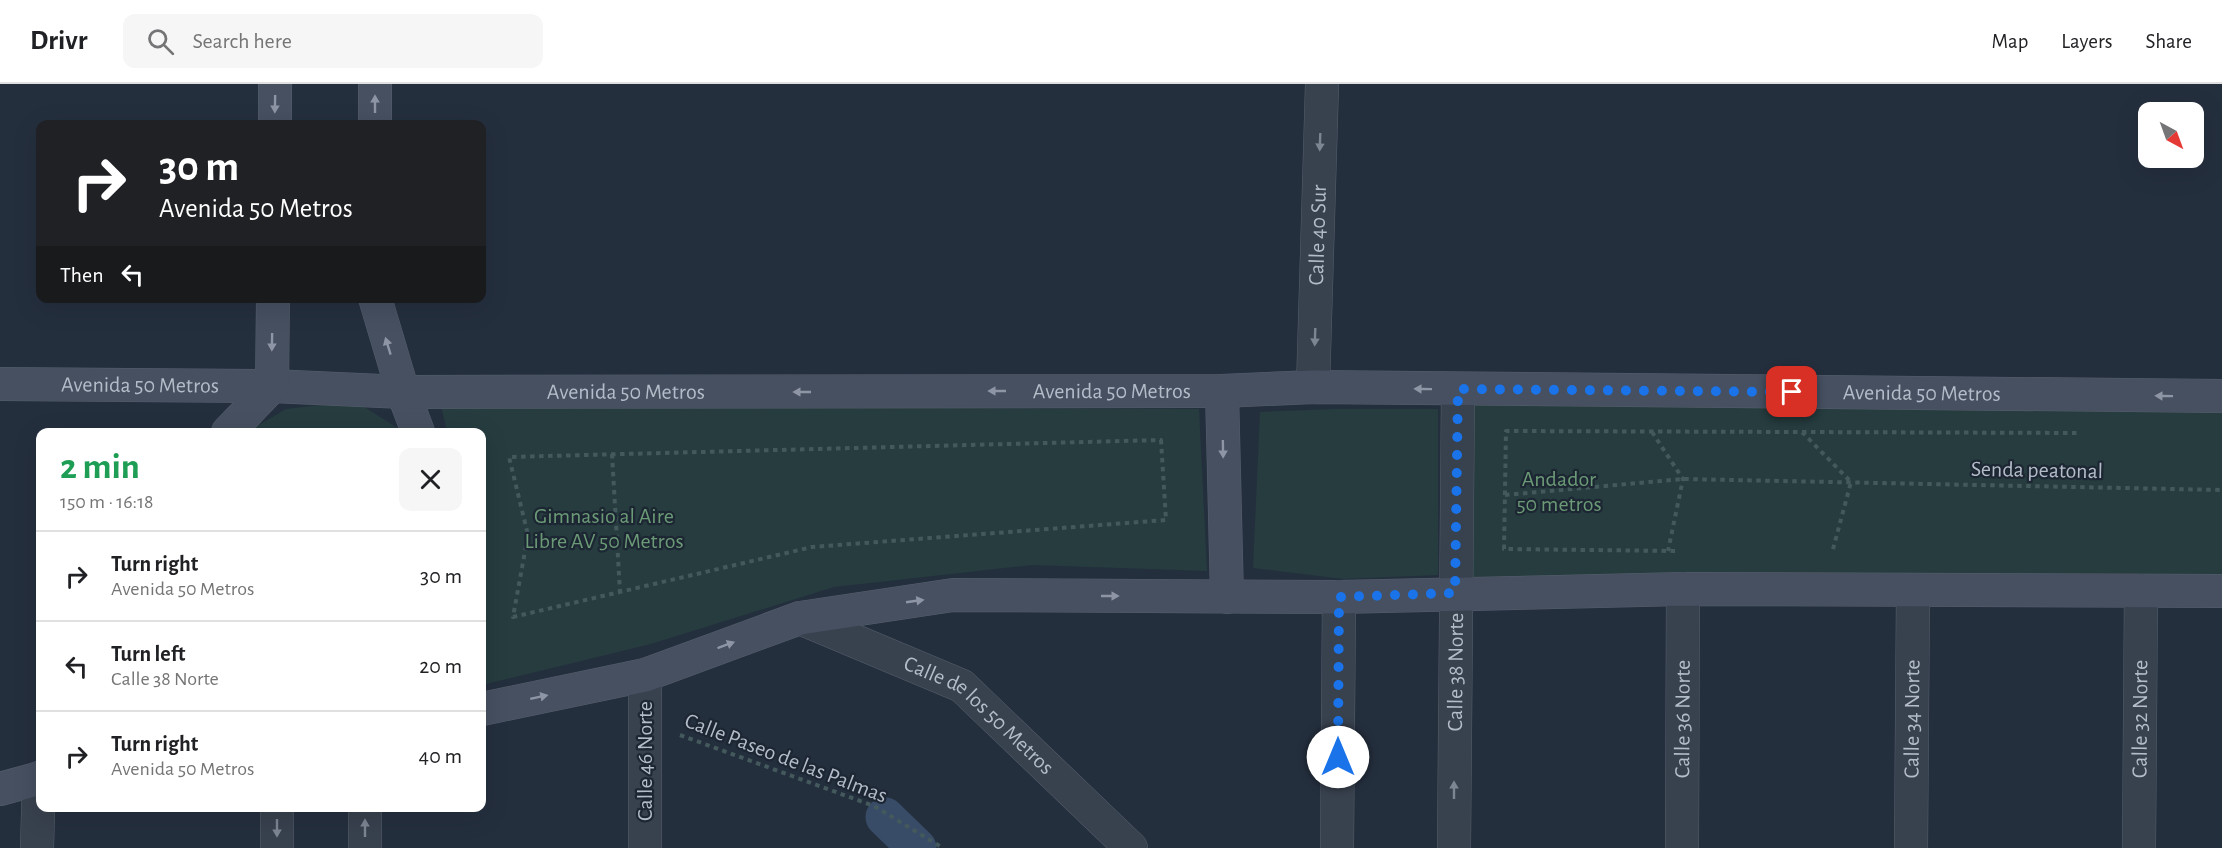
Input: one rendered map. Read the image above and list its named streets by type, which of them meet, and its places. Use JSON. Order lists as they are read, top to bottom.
{
  "streets": {
    "street": [
      "Calle 40 Sur",
      "Avenida 50 Metros",
      "Calle 38 Norte",
      "Calle de los 50 Metros",
      "Calle 36 Norte",
      "Calle 34 Norte",
      "Calle 32 Norte",
      "Calle 46 Norte"
    ],
    "path": ["Senda peatonal", "Calle Paseo de las Palmas"]
  },
  "crossings": [
    ["Calle 40 Sur", "Avenida 50 Metros"],
    ["Avenida 50 Metros", "Calle 38 Norte"],
    ["Calle Paseo de las Palmas", "Calle 46 Norte"]
  ],
  "one_way": ["Calle 40 Sur"],
  "parks": ["Andador 50 metros", "Gimnasio al Aire Libre AV 50 Metros"],
  "north": "bottom right",
  "page": {
    "header": "Drivr",
    "search": "Search here",
    "nav": ["Map", "Layers", "Share"],
    "turn": ["30 m", "Avenida 50 Metros"],
    "then": "Then",
    "heading": ["2 min", "150 m · 16:18"],
    "list": [
      {
        "name": "Turn right",
        "note": "Avenida 50 Metros",
        "value": "30 m"
      },
      {
        "name": "Turn left",
        "note": "Calle 38 Norte",
        "value": "20 m"
      },
      {
        "name": "Turn right",
        "note": "Avenida 50 Metros",
        "value": "40 m"
      }
    ]
  }
}
